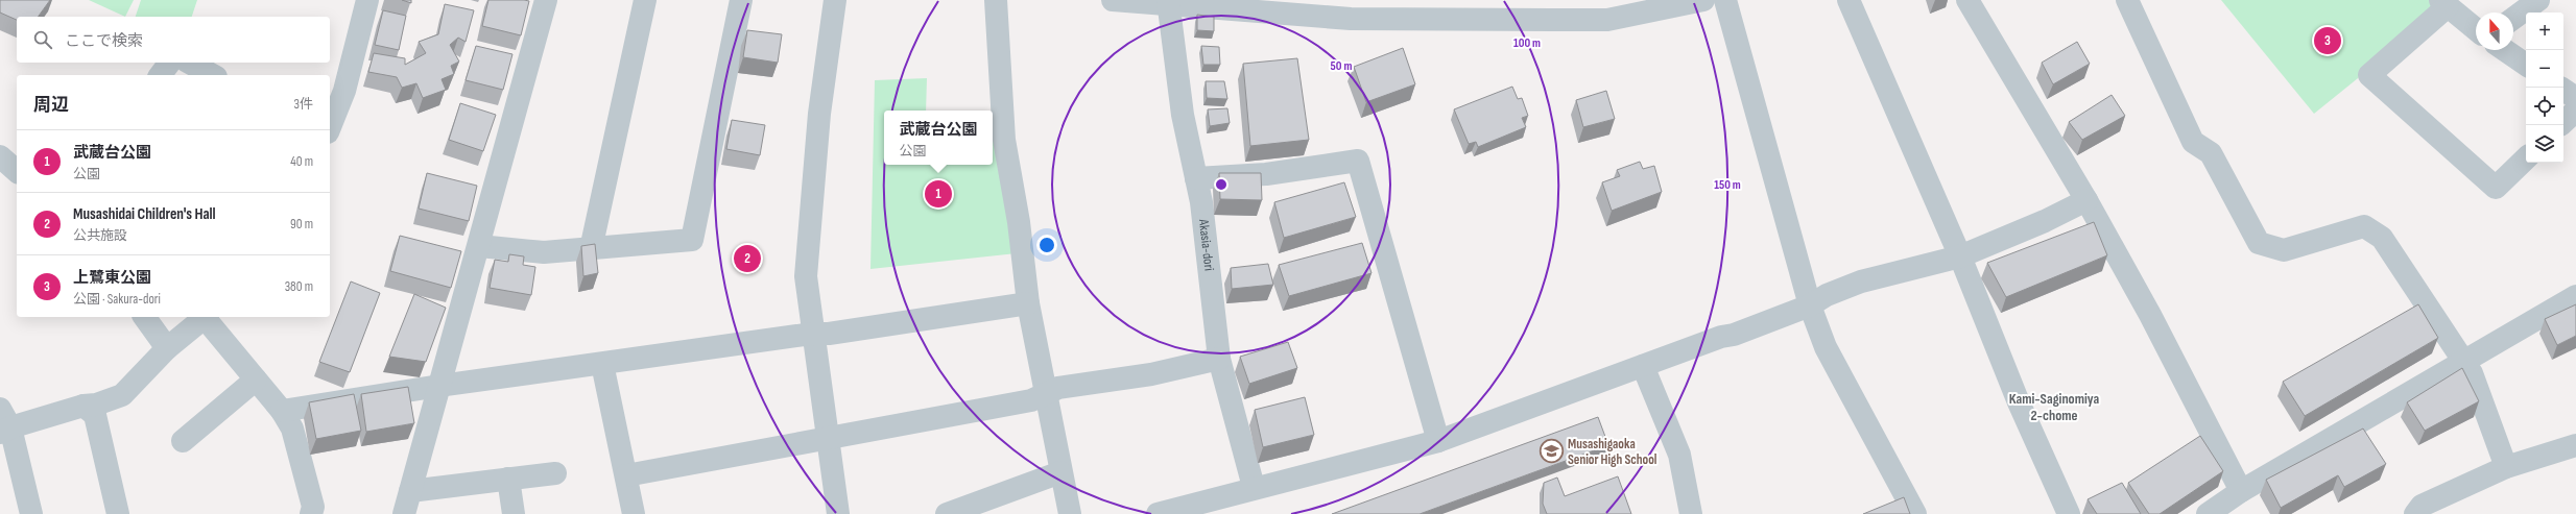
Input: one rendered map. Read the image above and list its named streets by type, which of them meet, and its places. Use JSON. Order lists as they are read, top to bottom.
{
  "streets": {
    "street": ["Akasia-dori"]
  },
  "districts": ["Kami-Saginomiya 2-chome"],
  "places": {
    "school or university": ["Musashigaoka Senior High School"]
  },
  "north": "top",
  "page": {
    "map_buttons": ["+", "−"],
    "search": "ここで検索",
    "pins": ["3", "1", "2"],
    "heading": ["周辺", "3件"],
    "popup": ["武蔵台公園", "公園"],
    "list": [
      {
        "mark": "1",
        "name": "武蔵台公園",
        "note": "公園",
        "value": "40 m"
      },
      {
        "mark": "2",
        "name": "Musashidai Children's Hall",
        "note": "公共施設",
        "value": "90 m"
      },
      {
        "mark": "3",
        "name": "上鷺東公園",
        "note": "公園 · Sakura-dori",
        "value": "380 m"
      }
    ]
  },
  "rings": ["100 m", "50 m", "150 m"]
}
